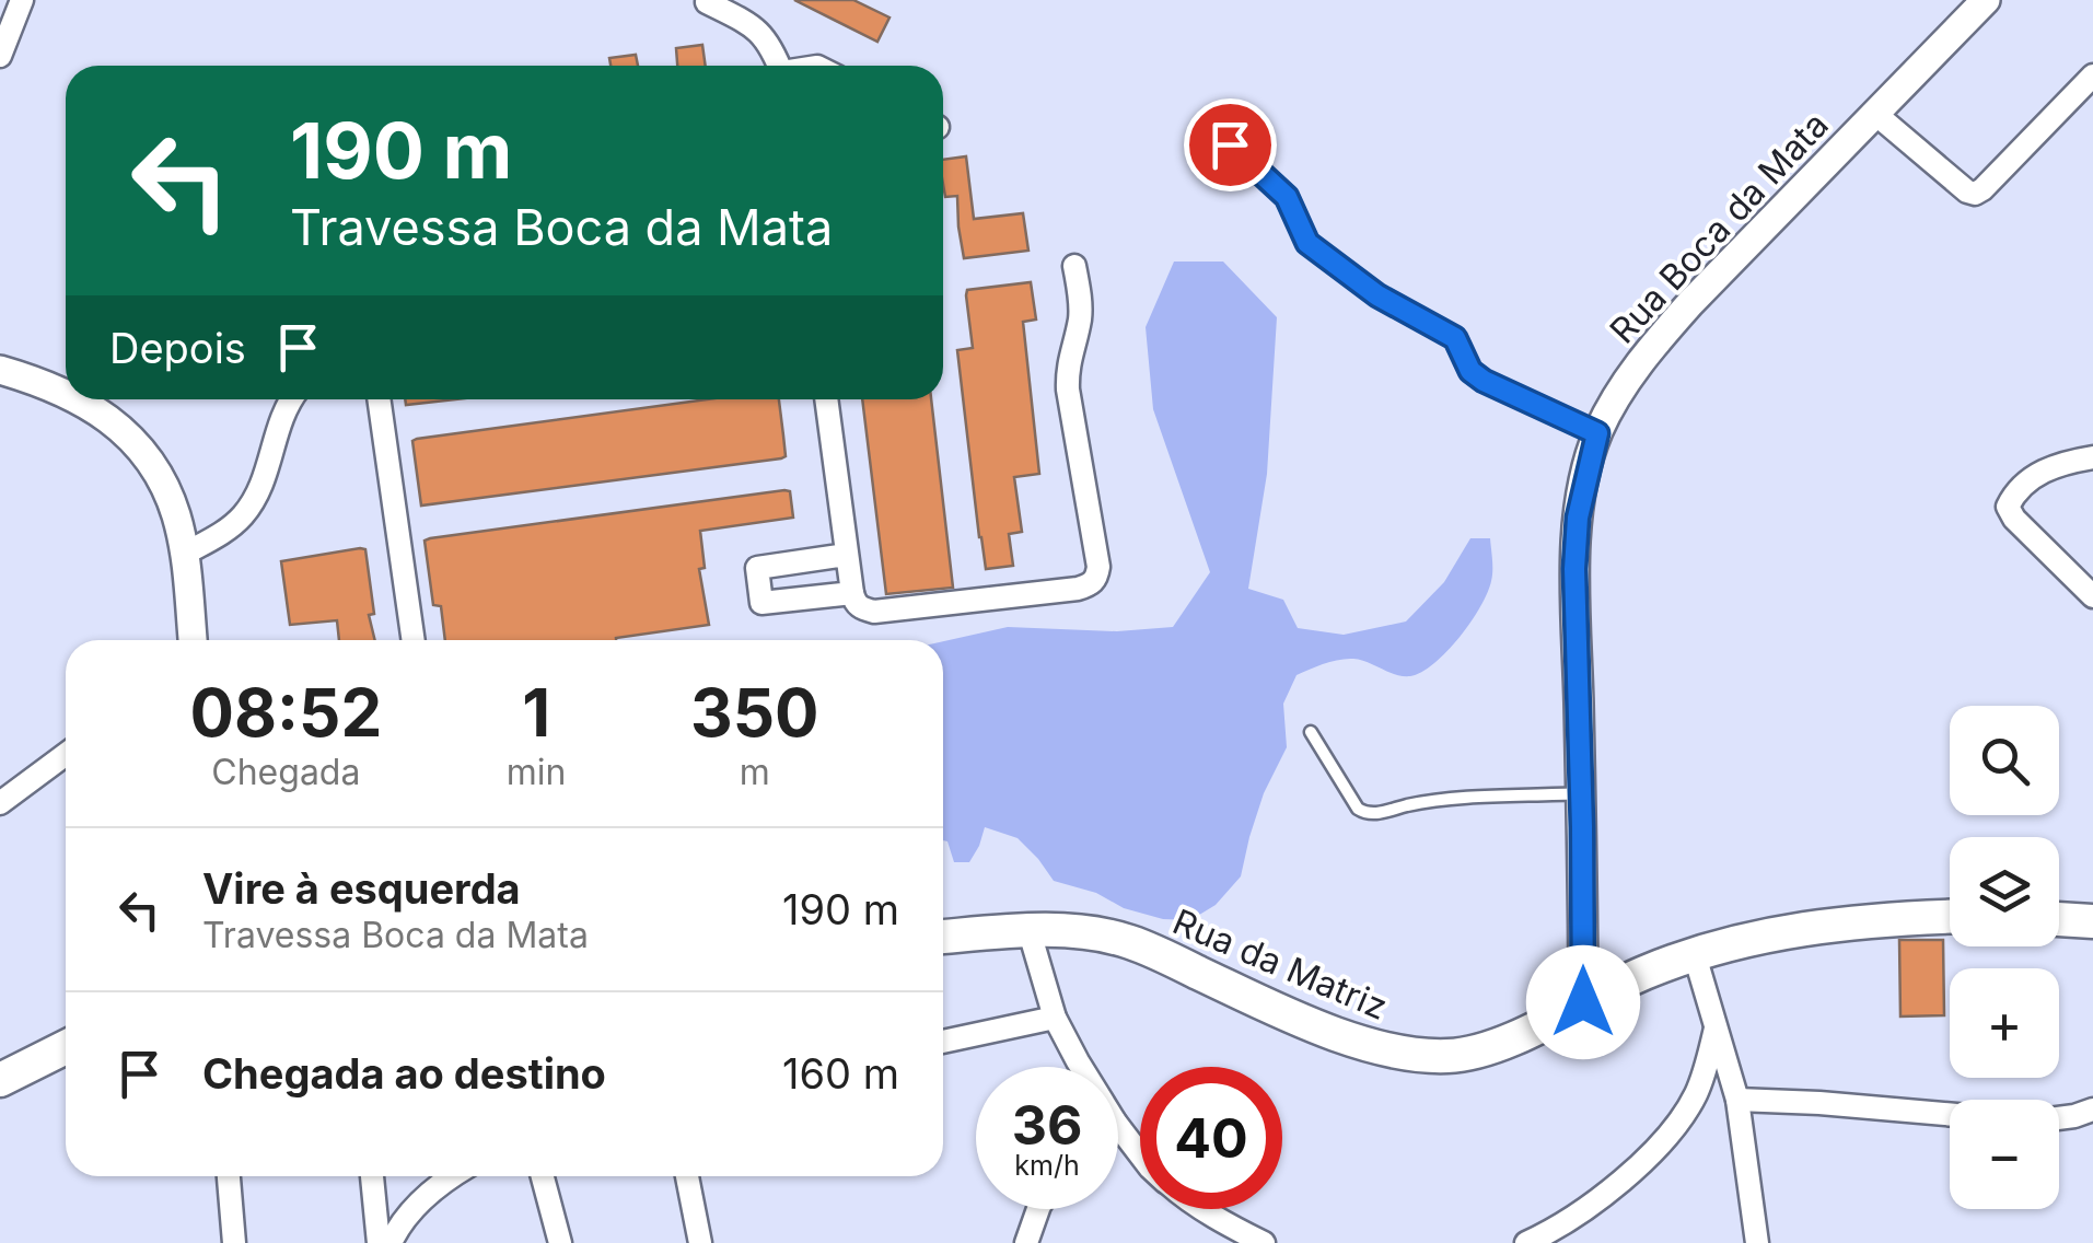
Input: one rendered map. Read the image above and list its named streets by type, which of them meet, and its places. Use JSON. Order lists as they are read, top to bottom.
{
  "streets": {
    "main road": ["Rua da Matriz"],
    "street": ["Rua Boca da Mata"]
  },
  "crossings": [
    ["Rua Boca da Mata", "Rua da Matriz"]
  ],
  "page": {
    "turn": ["190 m", "Travessa Boca da Mata"],
    "then": "Depois",
    "eta": [
      "08:52",
      "Chegada",
      "1",
      "min",
      "350",
      "m"
    ],
    "map_buttons": ["+", "−"],
    "list": [
      {
        "name": "Vire à esquerda",
        "note": "Travessa Boca da Mata",
        "value": "190 m"
      },
      {
        "name": "Chegada ao destino",
        "value": "160 m"
      }
    ],
    "speed": "36 km/h",
    "limit": "40"
  }
}
